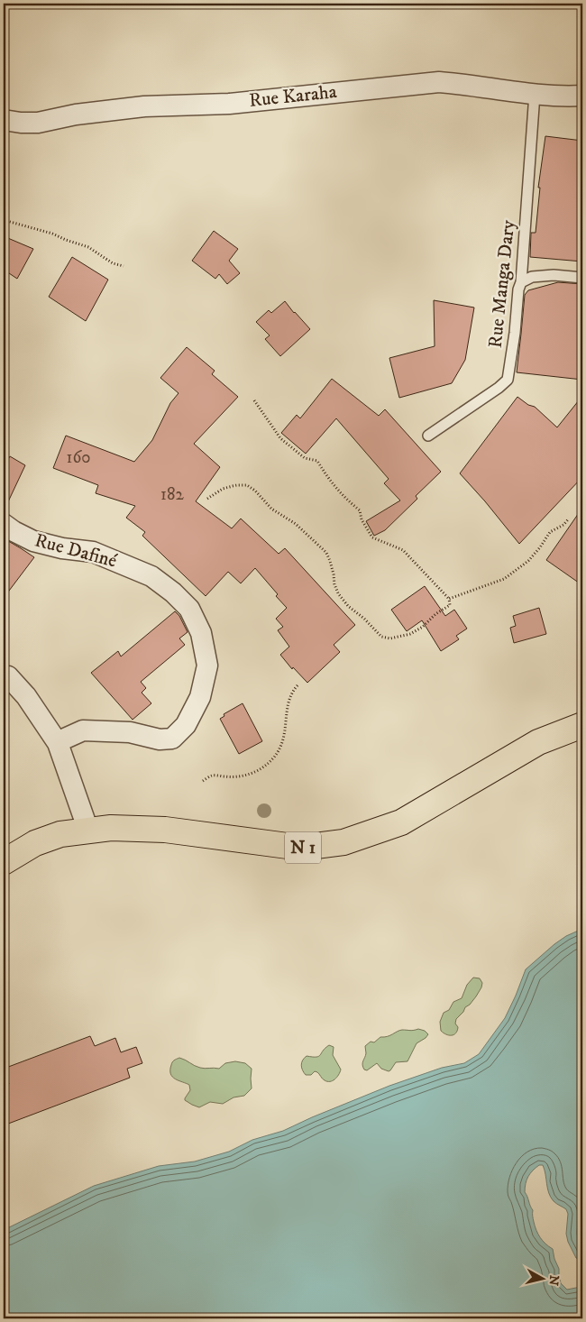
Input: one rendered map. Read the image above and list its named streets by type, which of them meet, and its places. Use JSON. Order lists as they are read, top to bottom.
{
  "streets": {
    "main road": ["N 1"],
    "street": ["Rue Karaha", "Rue Dafiné"],
    "lane": ["Rue Manga Dary"]
  },
  "crossings": [
    ["Rue Karaha", "Rue Manga Dary"]
  ],
  "house_numbers": ["160", "182"],
  "north": "right"
}
